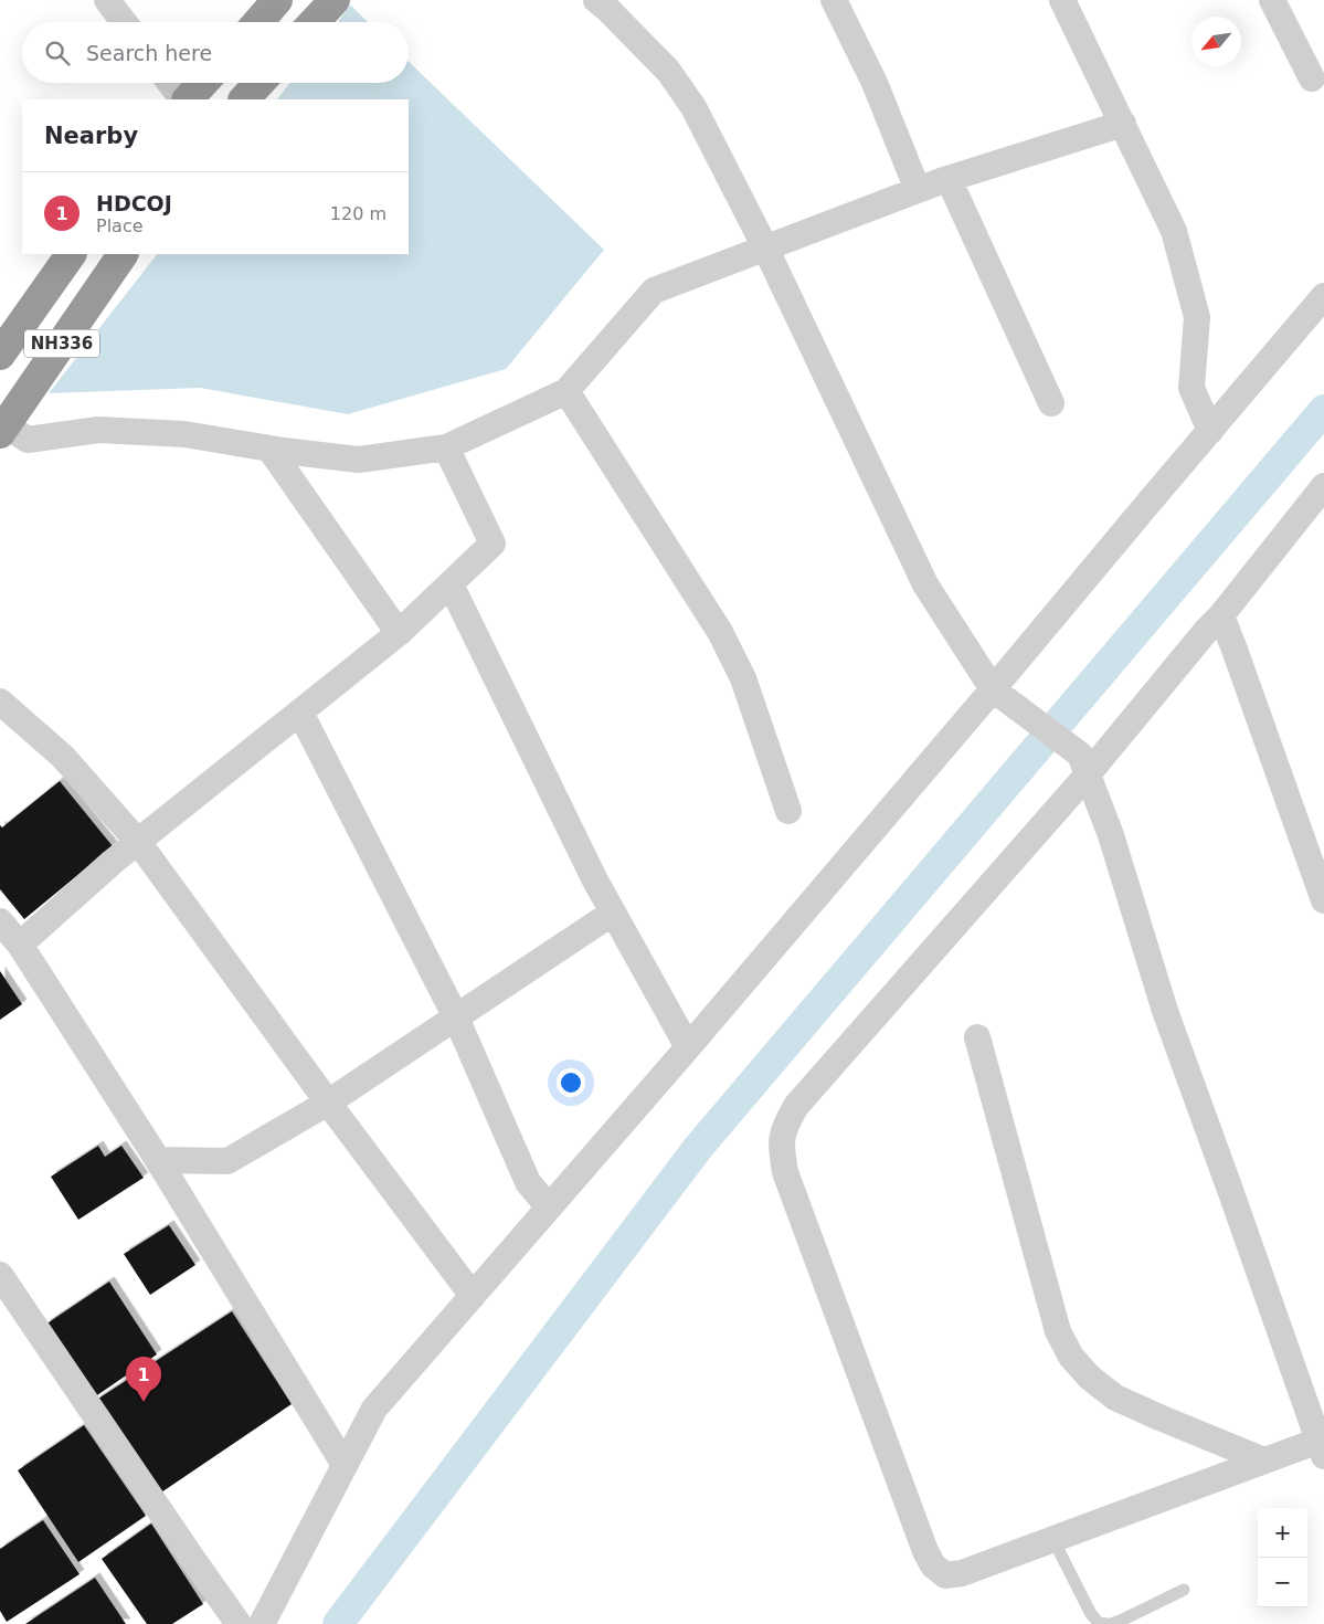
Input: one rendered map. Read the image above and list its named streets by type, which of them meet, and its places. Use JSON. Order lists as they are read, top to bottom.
{
  "streets": {
    "highway": ["NH336"]
  },
  "north": "bottom left",
  "page": {
    "search": "Search here",
    "heading": "Nearby",
    "list": [
      {
        "mark": "1",
        "name": "HDCOJ",
        "note": "Place",
        "value": "120 m"
      }
    ],
    "pins": "1",
    "map_buttons": ["+", "−"]
  }
}
